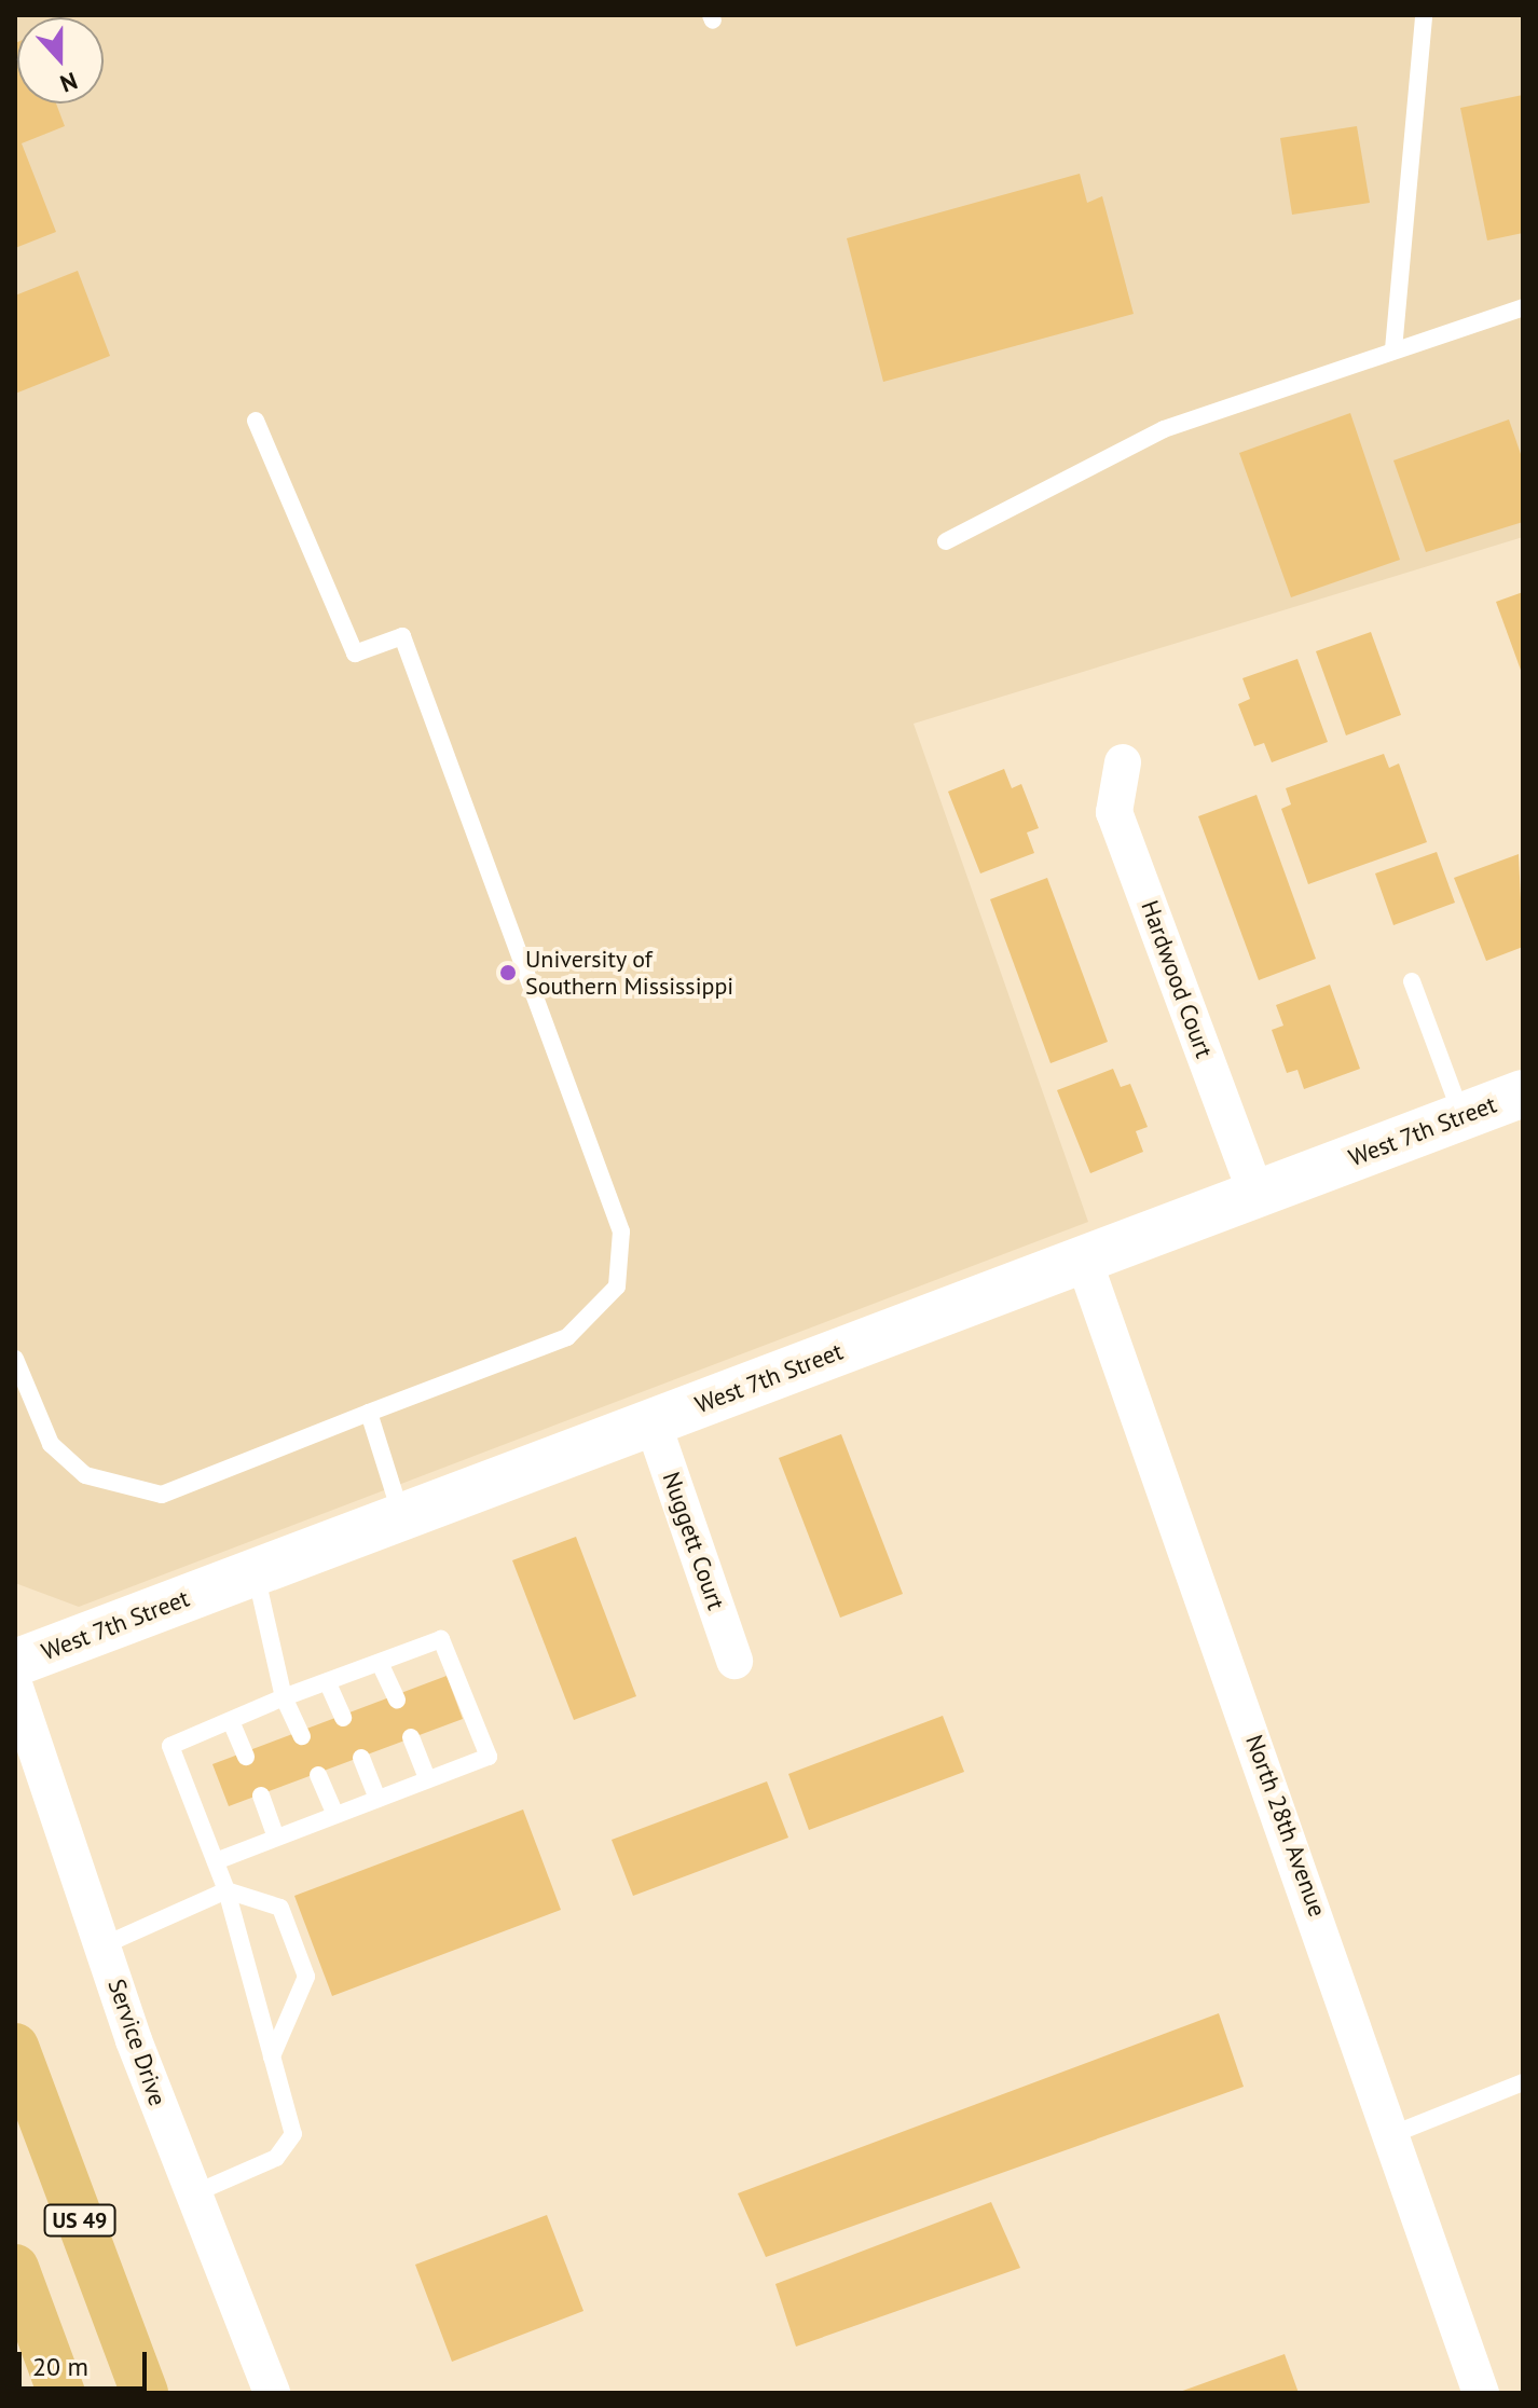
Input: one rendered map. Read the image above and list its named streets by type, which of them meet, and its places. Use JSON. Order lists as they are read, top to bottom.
{
  "streets": {
    "main road": ["West 7th Street", "US 49"],
    "street": [
      "Hardwood Court",
      "Nuggett Court",
      "North 28th Avenue",
      "Service Drive"
    ]
  },
  "crossings": [
    ["Hardwood Court", "West 7th Street"],
    ["West 7th Street", "Nuggett Court"],
    ["West 7th Street", "North 28th Avenue"]
  ],
  "places": ["University of Southern Mississippi"],
  "scale_bar": "20 m",
  "north": "bottom"
}
